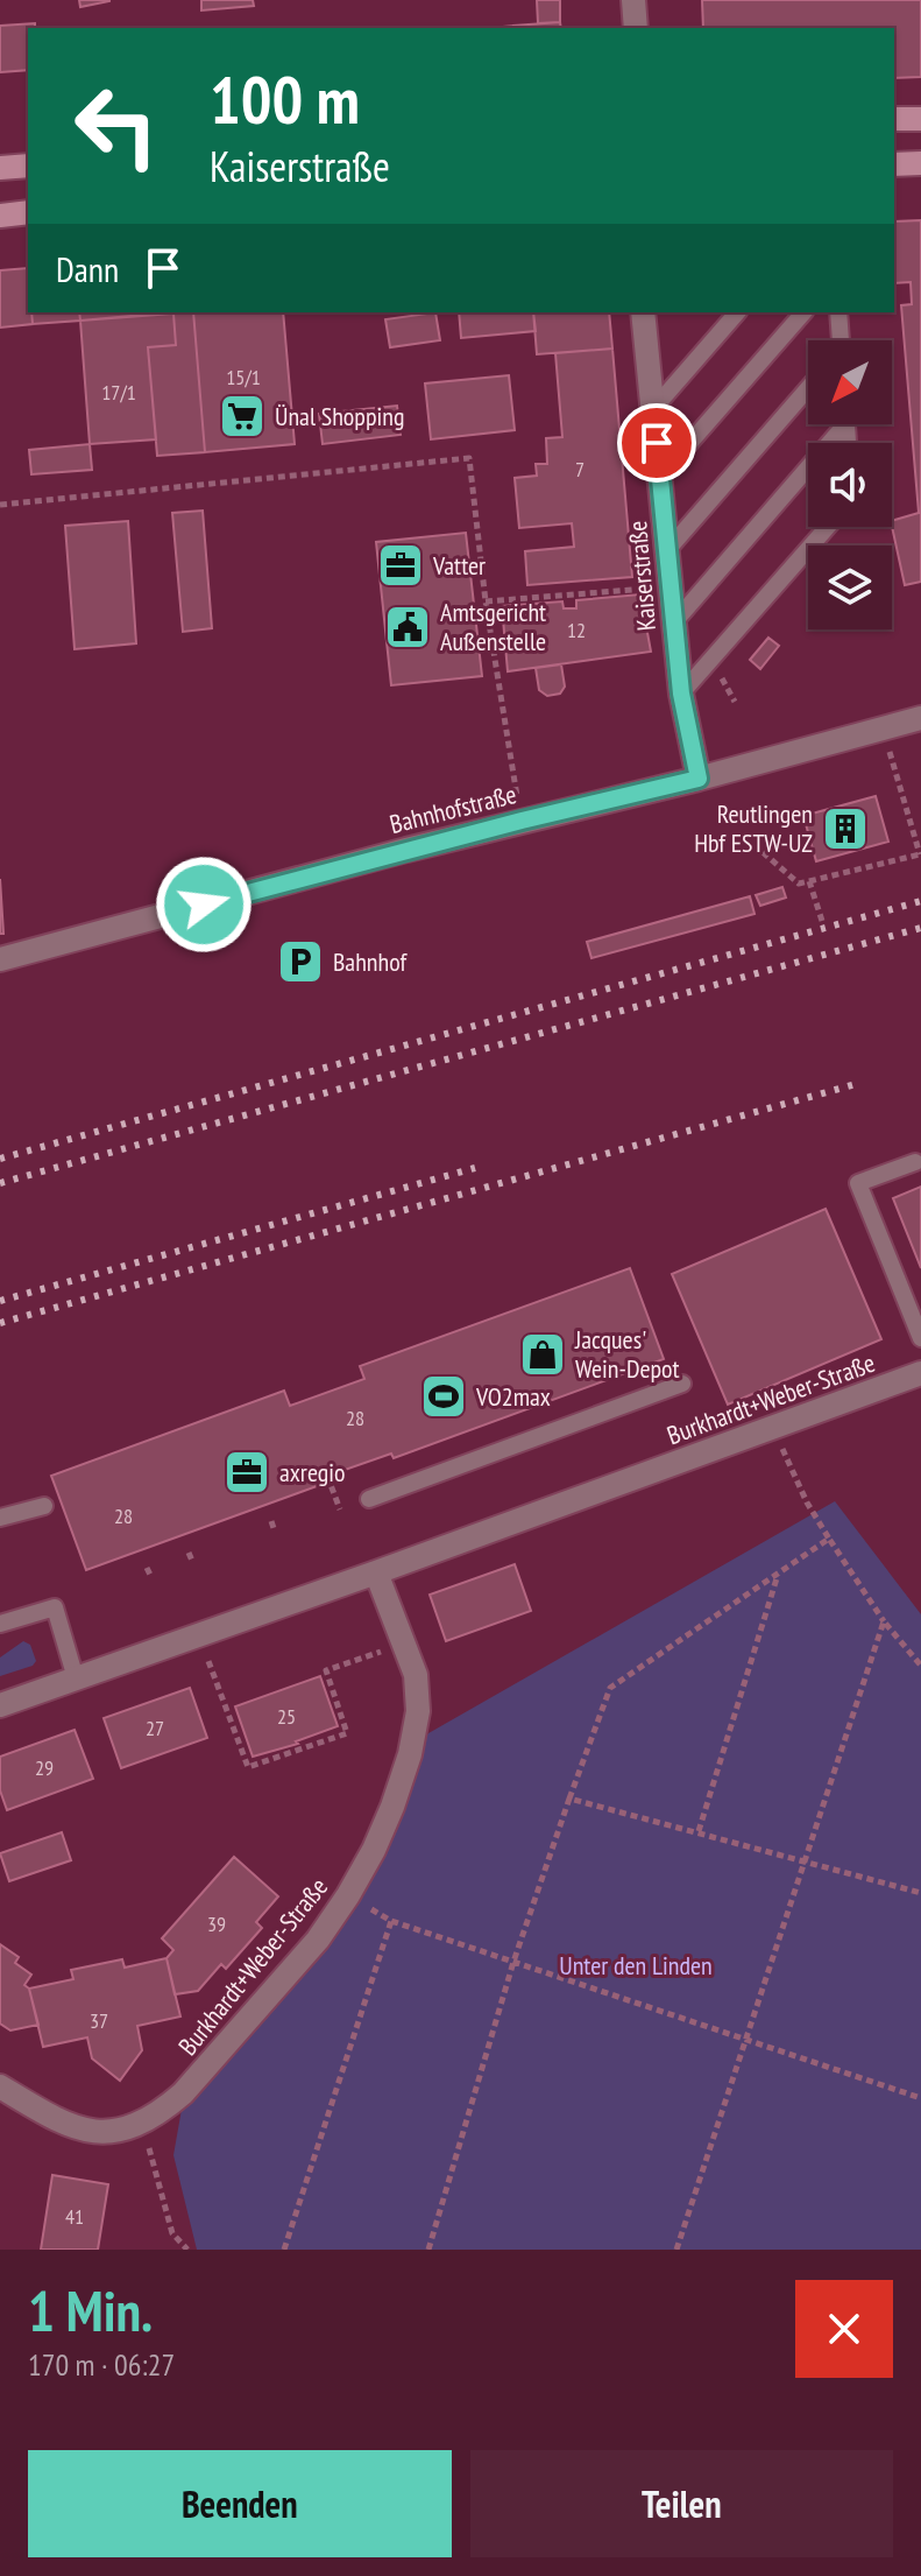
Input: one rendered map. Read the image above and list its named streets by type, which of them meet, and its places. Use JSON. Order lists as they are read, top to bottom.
{
  "streets": {
    "street": ["Kaiserstraße", "Bahnhofstraße", "Burkhardt+Weber-Straße"]
  },
  "crossings": [
    ["Kaiserstraße", "Bahnhofstraße"]
  ],
  "parks": ["Unter den Linden"],
  "places": {
    "supermarket": ["Ünal Shopping"],
    "office": ["Vatter", "axregio"],
    "public building": ["Amtsgericht Außenstelle"],
    "building": ["Reutlingen Hbf ESTW-UZ"],
    "parking": ["Bahnhof"],
    "shop": ["Jacques' Wein-Depot"],
    "sports": ["VO2max"]
  },
  "house_numbers": [
    "15/1",
    "17/1",
    "7",
    "12",
    "28",
    "28",
    "25",
    "27",
    "29",
    "39",
    "37",
    "41"
  ],
  "north": "bottom left",
  "page": {
    "turn": ["100 m", "Kaiserstraße"],
    "then": "Dann",
    "heading": ["1 Min.", "170 m · 06:27"],
    "buttons": ["Beenden", "Teilen"]
  }
}
